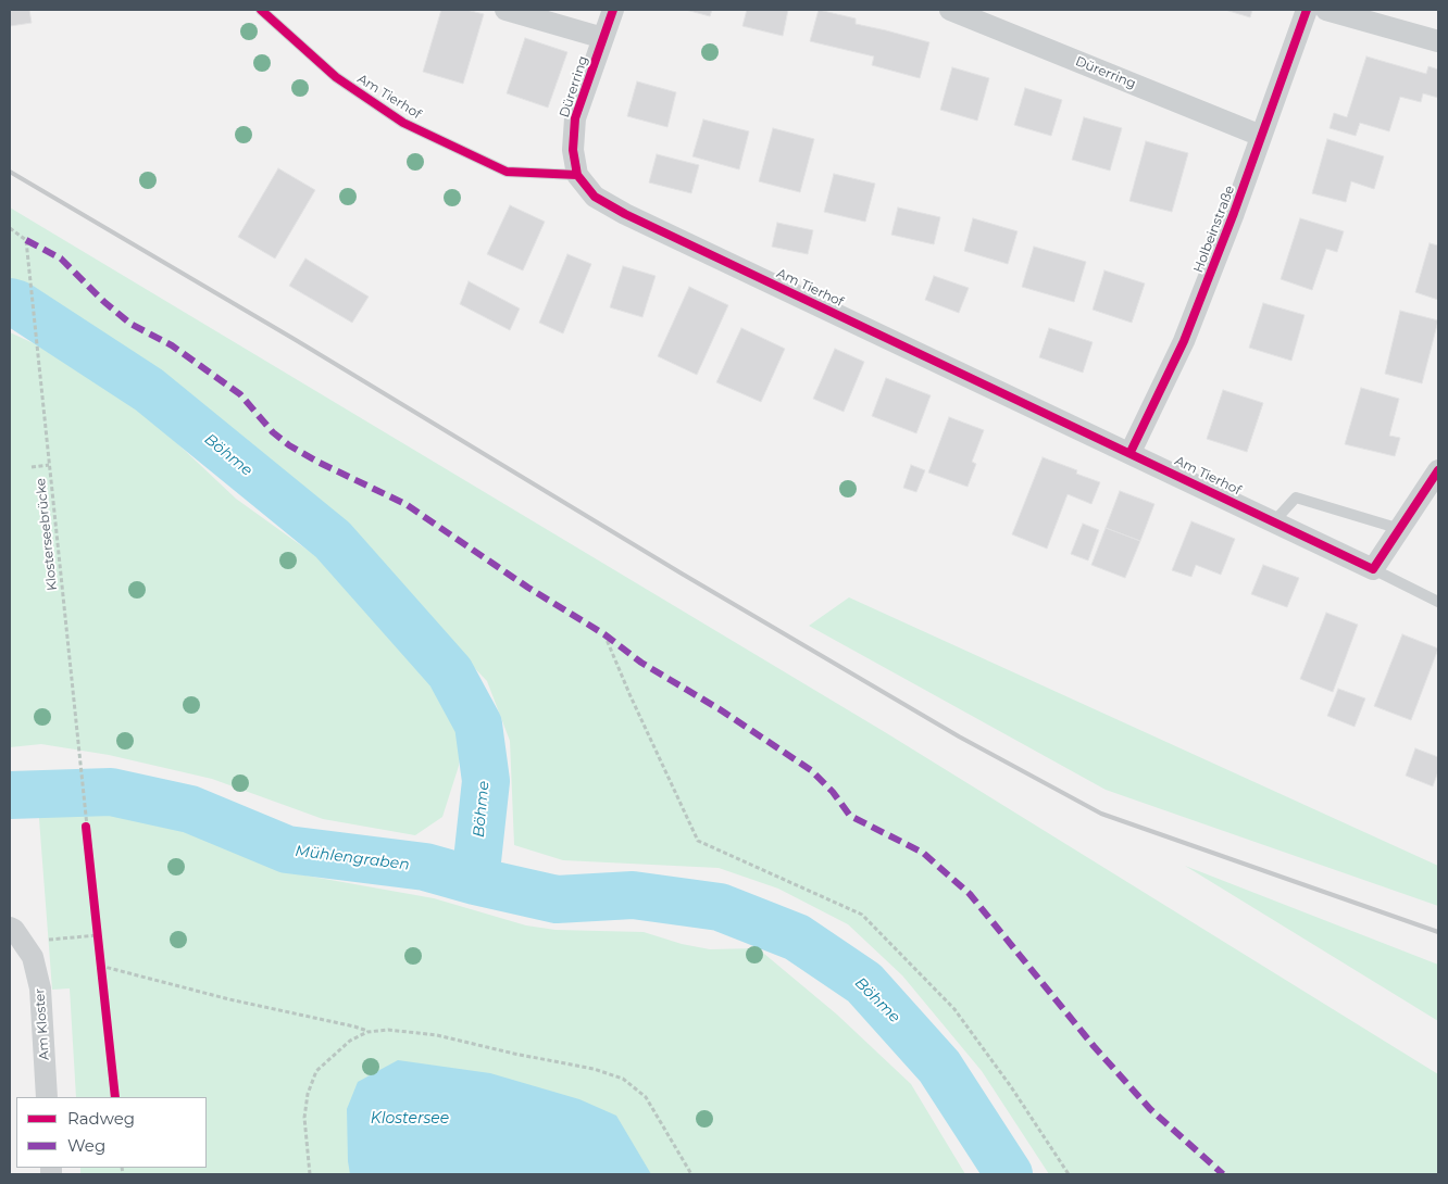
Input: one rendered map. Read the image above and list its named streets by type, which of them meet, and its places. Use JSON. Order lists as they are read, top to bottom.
{
  "streets": {
    "street": [
      "Dürerring",
      "Am Tierhof",
      "Holbeinstraße",
      "Am Kloster"
    ],
    "path": ["Klosterseebrücke"]
  },
  "crossings": [
    ["Dürerring", "Am Tierhof"],
    ["Dürerring", "Holbeinstraße"],
    ["Am Tierhof", "Holbeinstraße"]
  ],
  "water": ["Böhme", "Mühlengraben", "Klostersee"],
  "legend": ["Radweg", "Weg"]
}
